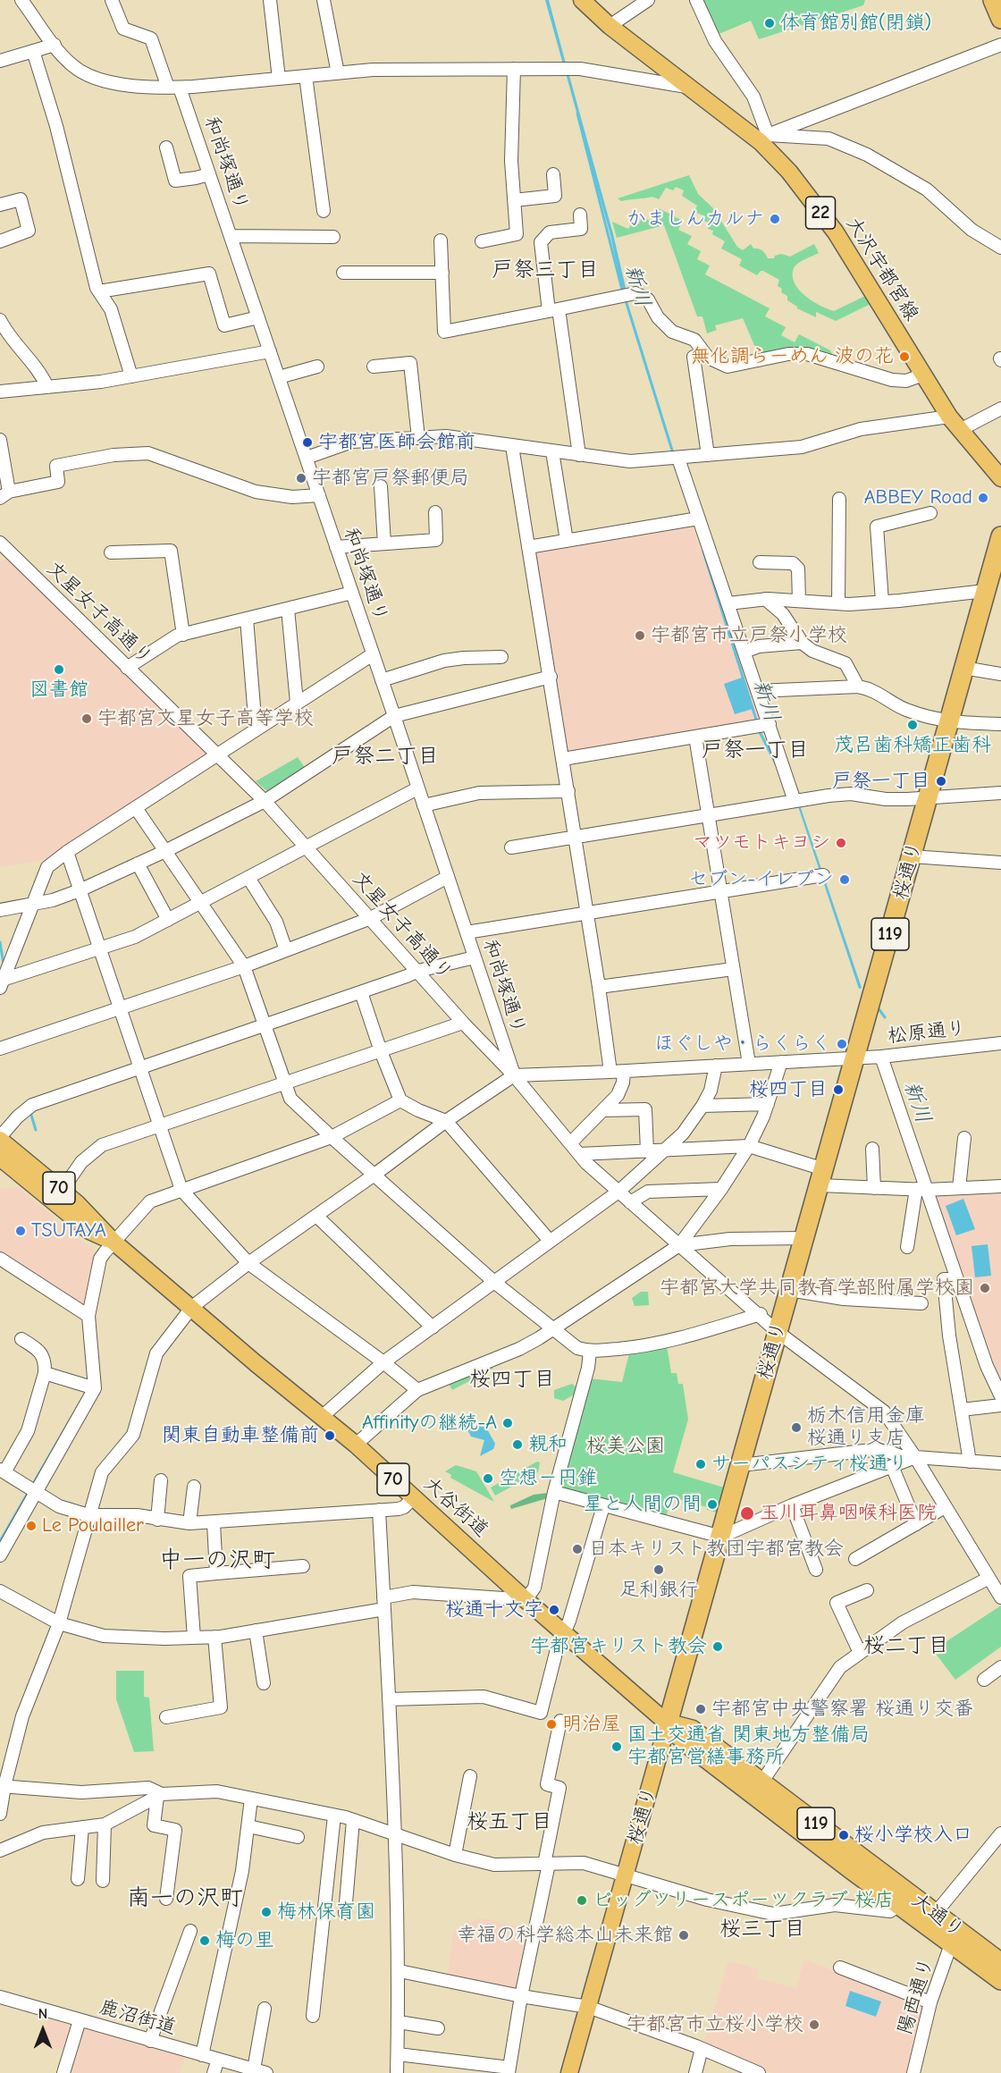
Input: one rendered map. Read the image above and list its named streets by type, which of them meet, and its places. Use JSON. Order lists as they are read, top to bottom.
{
  "streets": {
    "highway": ["桜通り", "119", "大通り"],
    "main road": [
      "22",
      "大沢宇都宮線",
      "70",
      "大谷街道"
    ],
    "street": [
      "和尚塚通り",
      "文星女子高通り",
      "松原通り",
      "陽西通り",
      "鹿沼街道"
    ]
  },
  "crossings": [
    ["和尚塚通り", "文星女子高通り"],
    ["和尚塚通り", "松原通り"],
    ["文星女子高通り", "桜通り"],
    ["文星女子高通り", "松原通り"],
    ["桜通り", "松原通り"],
    ["桜通り", "大谷街道"],
    ["桜通り", "大通り"],
    ["大谷街道", "大通り"],
    ["大通り", "陽西通り"]
  ],
  "districts": [
    "戸祭三丁目",
    "戸祭一丁目",
    "戸祭二丁目",
    "桜四丁目",
    "中一の沢町",
    "桜二丁目",
    "桜五丁目",
    "南一の沢町",
    "桜三丁目"
  ],
  "water": ["新川"],
  "parks": ["桜美公園"],
  "places": [
    "体育館別館(閉鎖)",
    "かましんカルナ",
    "無化調らーめん 波の花",
    "宇都宮医師会館前",
    "宇都宮戸祭郵便局",
    "ABBEY Road",
    "宇都宮市立戸祭小学校",
    "図書館",
    "宇都宮文星女子高等学校",
    "茂呂歯科矯正歯科",
    "戸祭一丁目",
    "マツモトキヨシ",
    "セブン-イレブン",
    "ほぐしや・らくらく",
    "桜四丁目",
    "TSUTAYA",
    "宇都宮大学共同教育学部附属学校園",
    "Affinityの継続-A",
    "栃木信用金庫 桜通り支店",
    "関東自動車整備前",
    "親和",
    "サーパスシティ桜通り",
    "空想－円錐",
    "星と人間の間",
    "玉川耳鼻咽喉科医院",
    "Le Poulailler",
    "日本キリスト教団宇都宮教会",
    "足利銀行",
    "桜通十文字",
    "宇都宮キリスト教会",
    "宇都宮中央警察署 桜通り交番",
    "明治屋",
    "国土交通省 関東地方整備局 宇都宮営繕事務所",
    "桜小学校入口",
    "ビッグツリースポーツクラブ 桜店",
    "梅林保育園",
    "幸福の科学総本山未来館",
    "梅の里",
    "宇都宮市立桜小学校"
  ],
  "north": "top"
}
